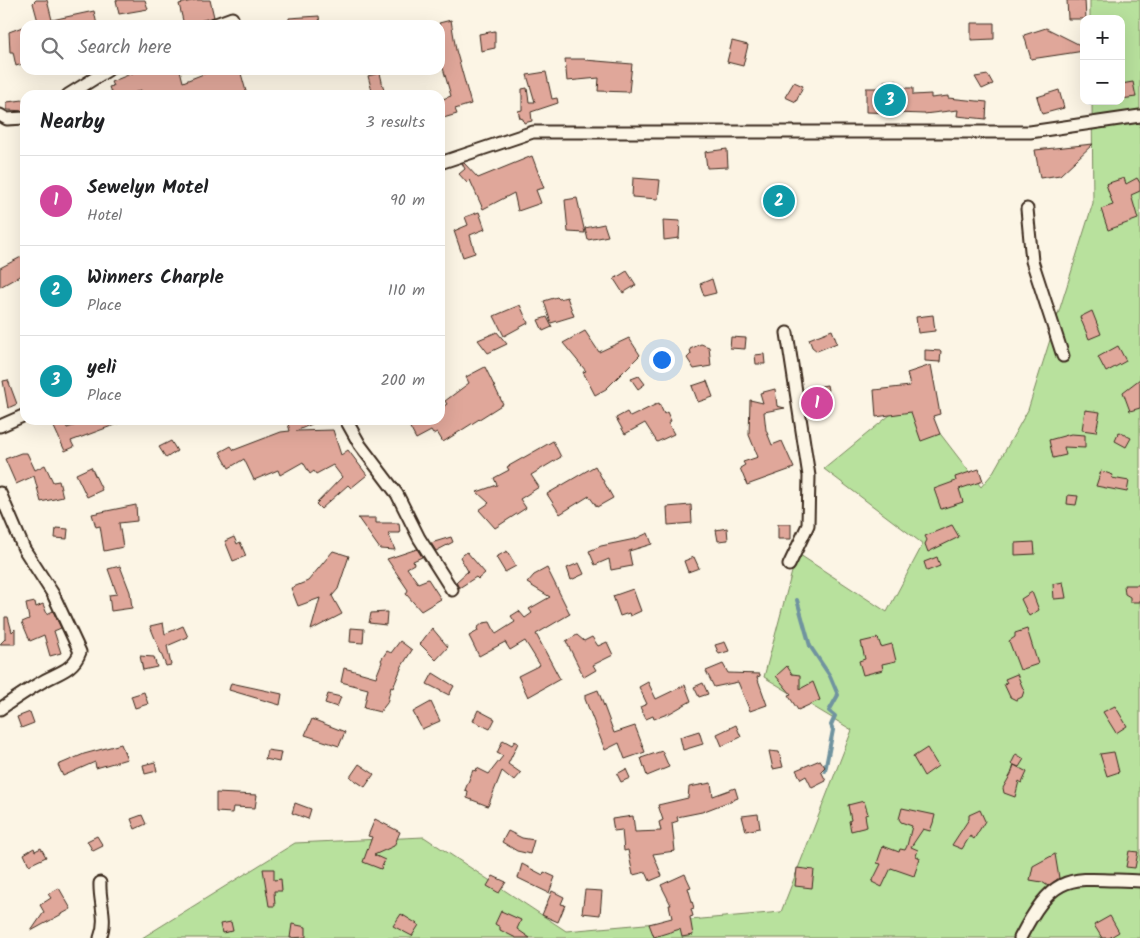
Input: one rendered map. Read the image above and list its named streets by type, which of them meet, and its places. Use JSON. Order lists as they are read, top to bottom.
{
  "page": {
    "map_buttons": ["+", "−"],
    "search": "Search here",
    "pins": ["3", "2", "1"],
    "heading": ["Nearby", "3 results"],
    "list": [
      {
        "mark": "1",
        "name": "Sewelyn Motel",
        "note": "Hotel",
        "value": "90 m"
      },
      {
        "mark": "2",
        "name": "Winners Charple",
        "note": "Place",
        "value": "110 m"
      },
      {
        "mark": "3",
        "name": "yeli",
        "note": "Place",
        "value": "200 m"
      }
    ]
  }
}
